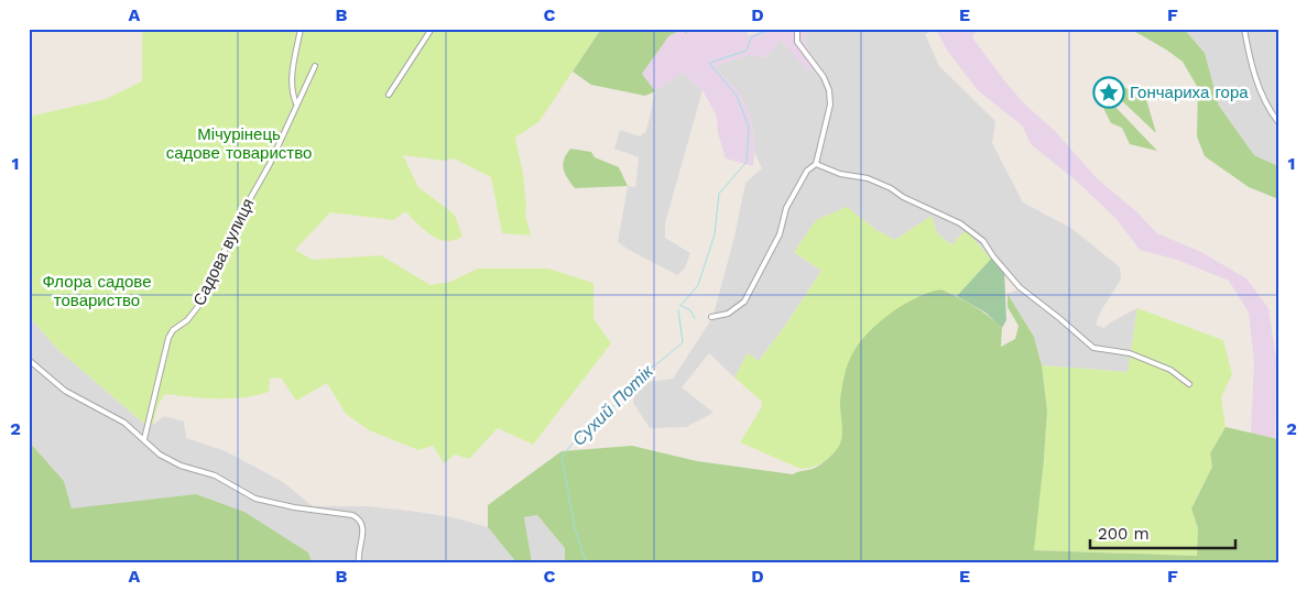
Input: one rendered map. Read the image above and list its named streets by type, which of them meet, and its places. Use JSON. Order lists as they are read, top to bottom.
{
  "streets": {
    "street": ["Садова вулиця"]
  },
  "water": ["Сухий Потік"],
  "parks": ["Мічурінець садове товариство", "Флора садове товариство"],
  "places": {
    "place": ["Гончариха гора"]
  },
  "scale_bar": "200 m",
  "grid": {
    "columns": [
      "A",
      "B",
      "C",
      "D",
      "E",
      "F"
    ],
    "rows": ["1", "2"]
  }
}
